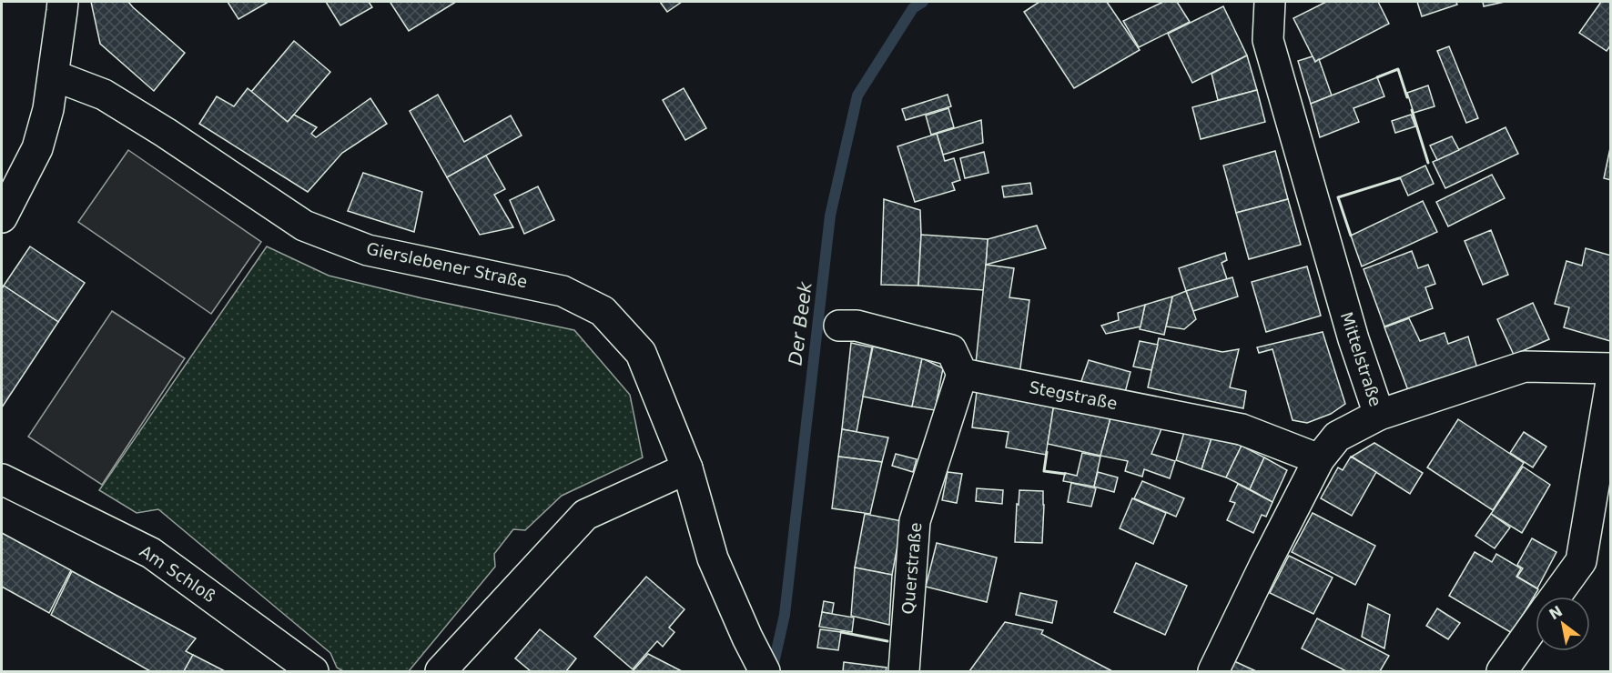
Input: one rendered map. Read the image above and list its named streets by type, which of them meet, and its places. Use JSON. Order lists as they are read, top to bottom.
{
  "streets": {
    "street": [
      "Gierslebener Straße",
      "Mittelstraße",
      "Stegstraße",
      "Querstraße",
      "Am Schloß"
    ]
  },
  "crossings": [
    ["Mittelstraße", "Stegstraße"],
    ["Stegstraße", "Querstraße"]
  ],
  "water": ["Der Beek"],
  "north": "top left"
}
